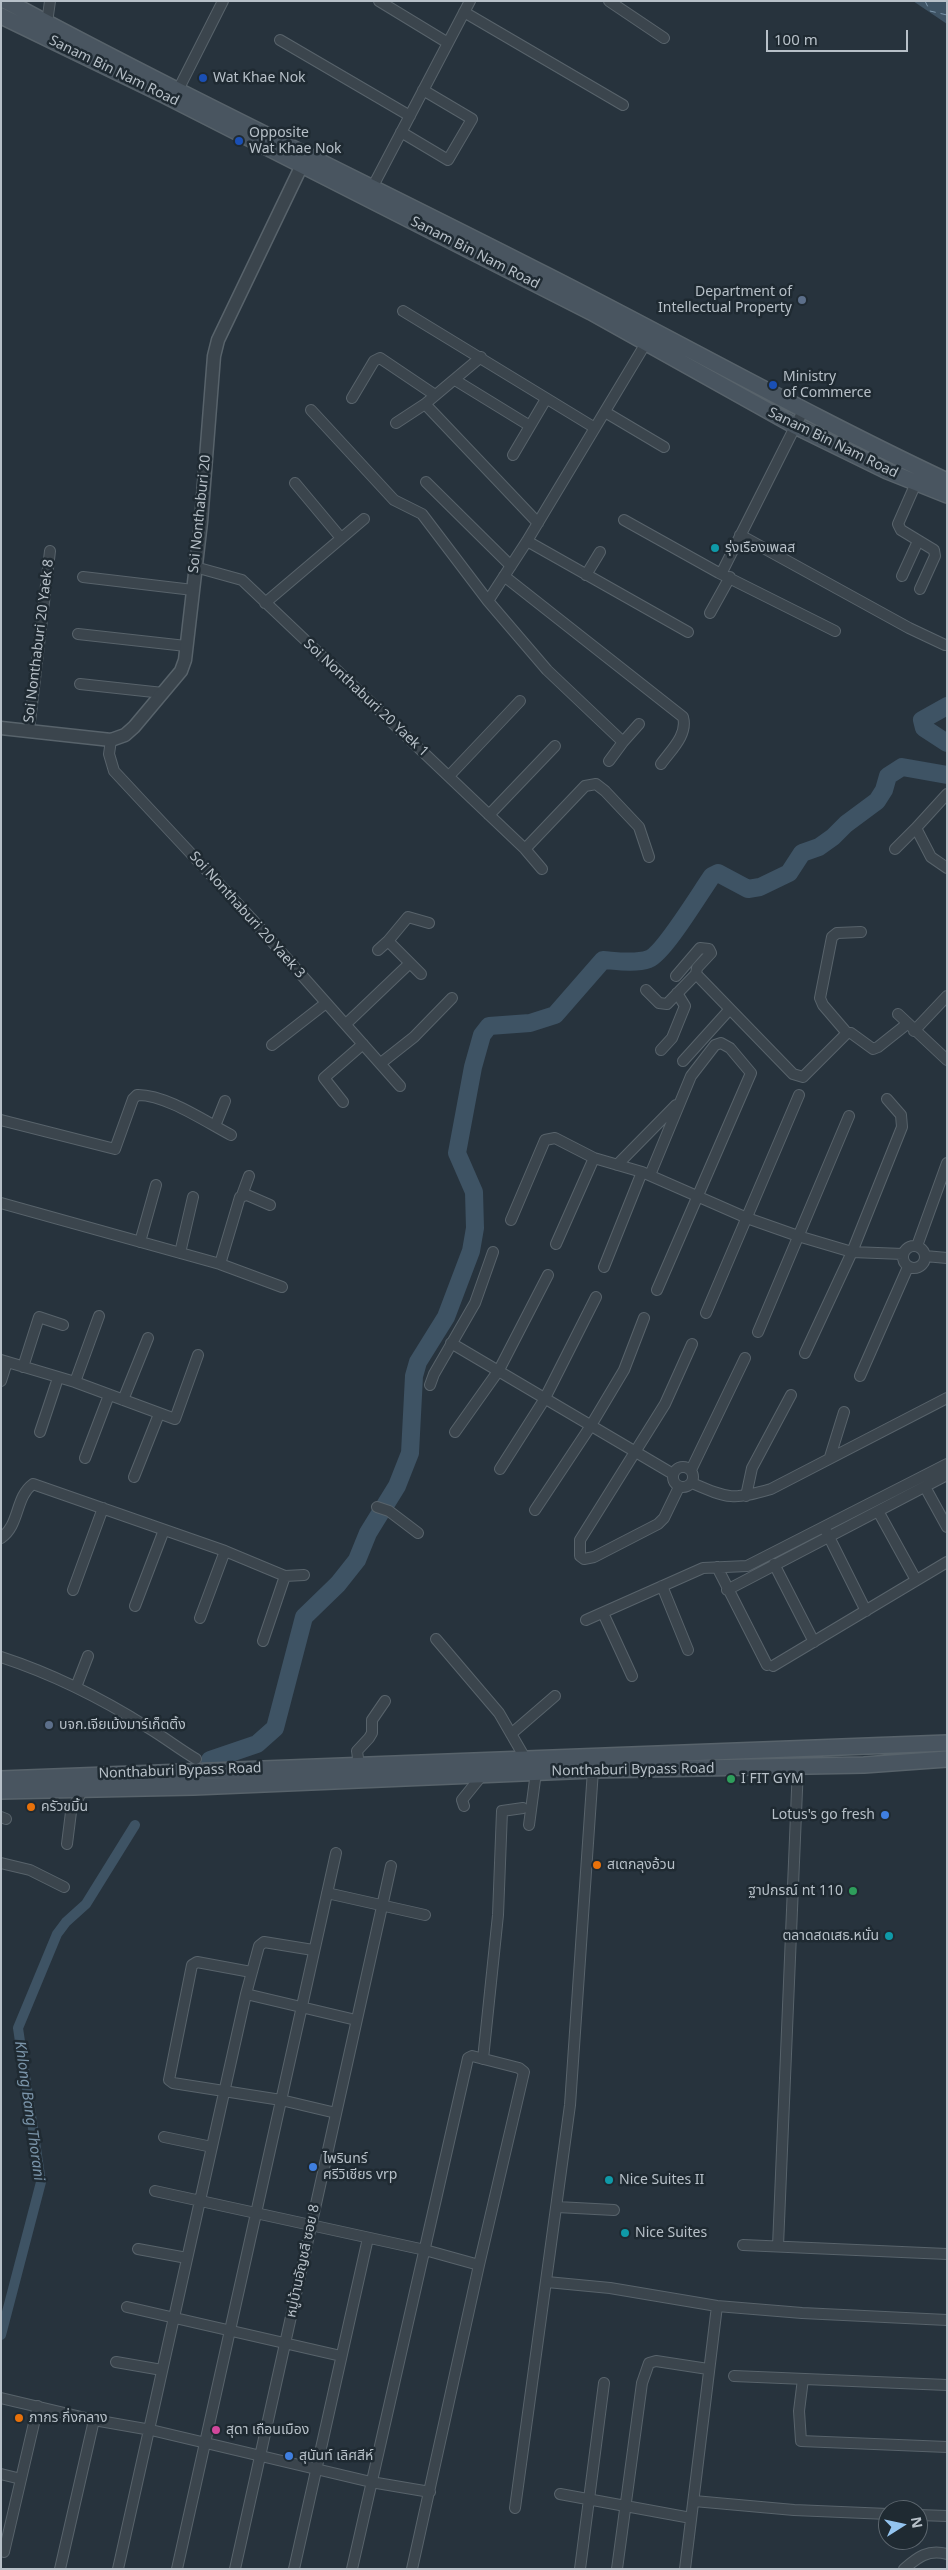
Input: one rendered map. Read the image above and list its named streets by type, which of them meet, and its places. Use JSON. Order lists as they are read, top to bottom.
{
  "streets": {
    "main road": ["Sanam Bin Nam Road", "Nonthaburi Bypass Road"],
    "street": [
      "Soi Nonthaburi 20",
      "Soi Nonthaburi 20 Yaek 8",
      "Soi Nonthaburi 20 Yaek 1",
      "Soi Nonthaburi 20 Yaek 3",
      "หมู่บ้านอัญชลี ซอย 8"
    ]
  },
  "crossings": [
    ["Sanam Bin Nam Road", "Soi Nonthaburi 20"],
    ["Soi Nonthaburi 20", "Soi Nonthaburi 20 Yaek 1"],
    ["Soi Nonthaburi 20", "Soi Nonthaburi 20 Yaek 3"]
  ],
  "water": ["Khlong Bang Thorani"],
  "places": [
    "Wat Khae Nok",
    "Opposite Wat Khae Nok",
    "Department of Intellectual Property",
    "Ministry of Commerce",
    "รุ่งเรืองเพลส",
    "บจก.เจียเม้งมาร์เก็ตติ้ง",
    "I FIT GYM",
    "ครัวขมิ้น",
    "Lotus's go fresh",
    "สเตกลุงอ้วน",
    "ฐาปกรณ์ nt 110",
    "ตลาดสดเสธ.หนั่น",
    "ไพรินทร์ ศรีวิเชียร vrp",
    "Nice Suites II",
    "Nice Suites",
    "ภากร กึ่งกลาง",
    "สุดา เถือนเมือง",
    "สุนันท์ เลิศสีห์"
  ],
  "scale_bar": "100 m",
  "north": "right"
}
